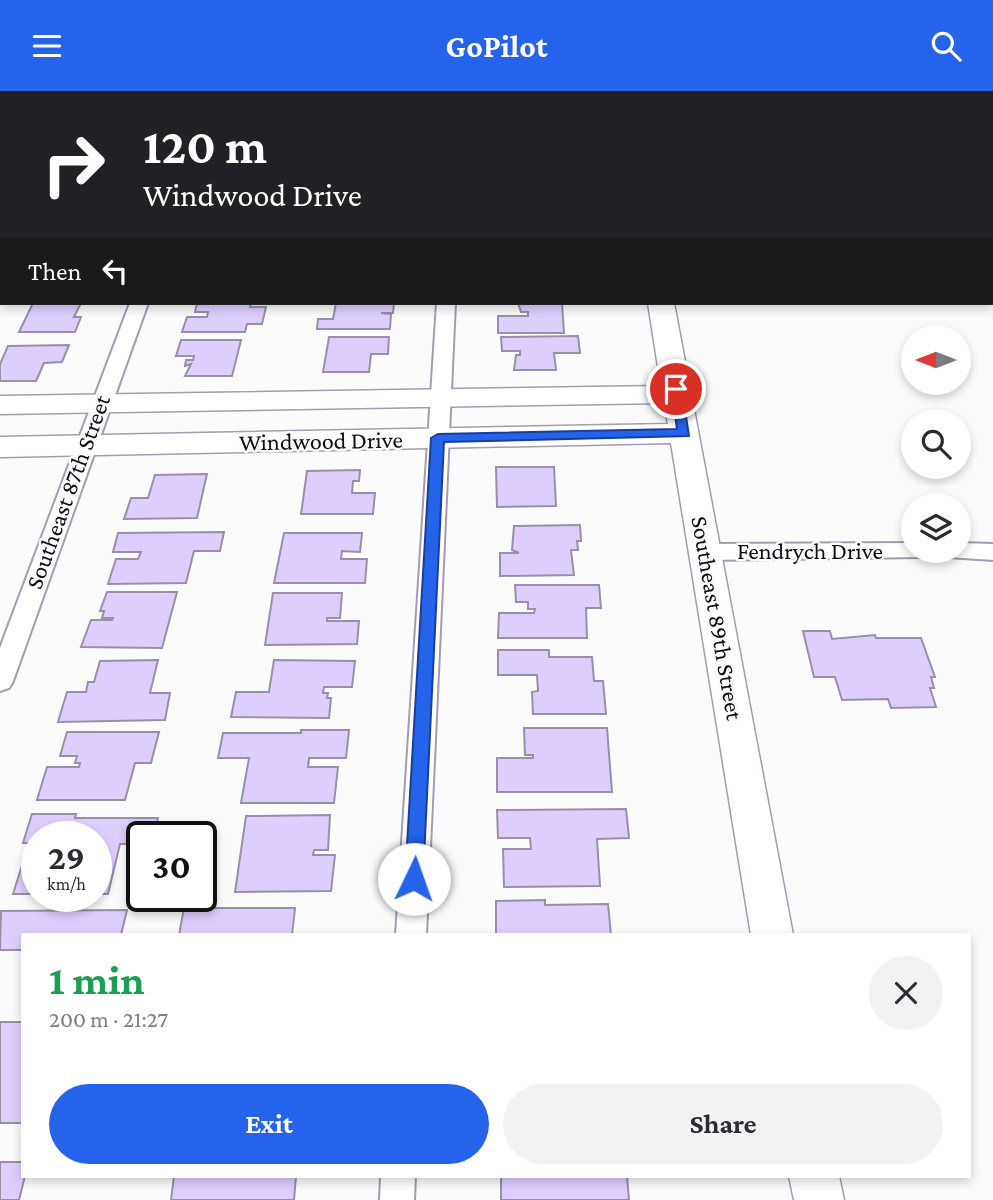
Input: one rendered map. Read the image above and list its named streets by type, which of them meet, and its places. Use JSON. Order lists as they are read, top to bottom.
{
  "streets": {
    "street": [
      "Windwood Drive",
      "Southeast 87th Street",
      "Fendrych Drive",
      "Southeast 89th Street"
    ]
  },
  "crossings": [
    ["Windwood Drive", "Southeast 87th Street"],
    ["Windwood Drive", "Southeast 89th Street"],
    ["Fendrych Drive", "Southeast 89th Street"]
  ],
  "north": "left",
  "page": {
    "header": "GoPilot",
    "turn": ["120 m", "Windwood Drive"],
    "then": "Then",
    "speed": "29 km/h",
    "limit": "30",
    "heading": ["1 min", "200 m · 21:27"],
    "buttons": ["Exit", "Share"]
  }
}
